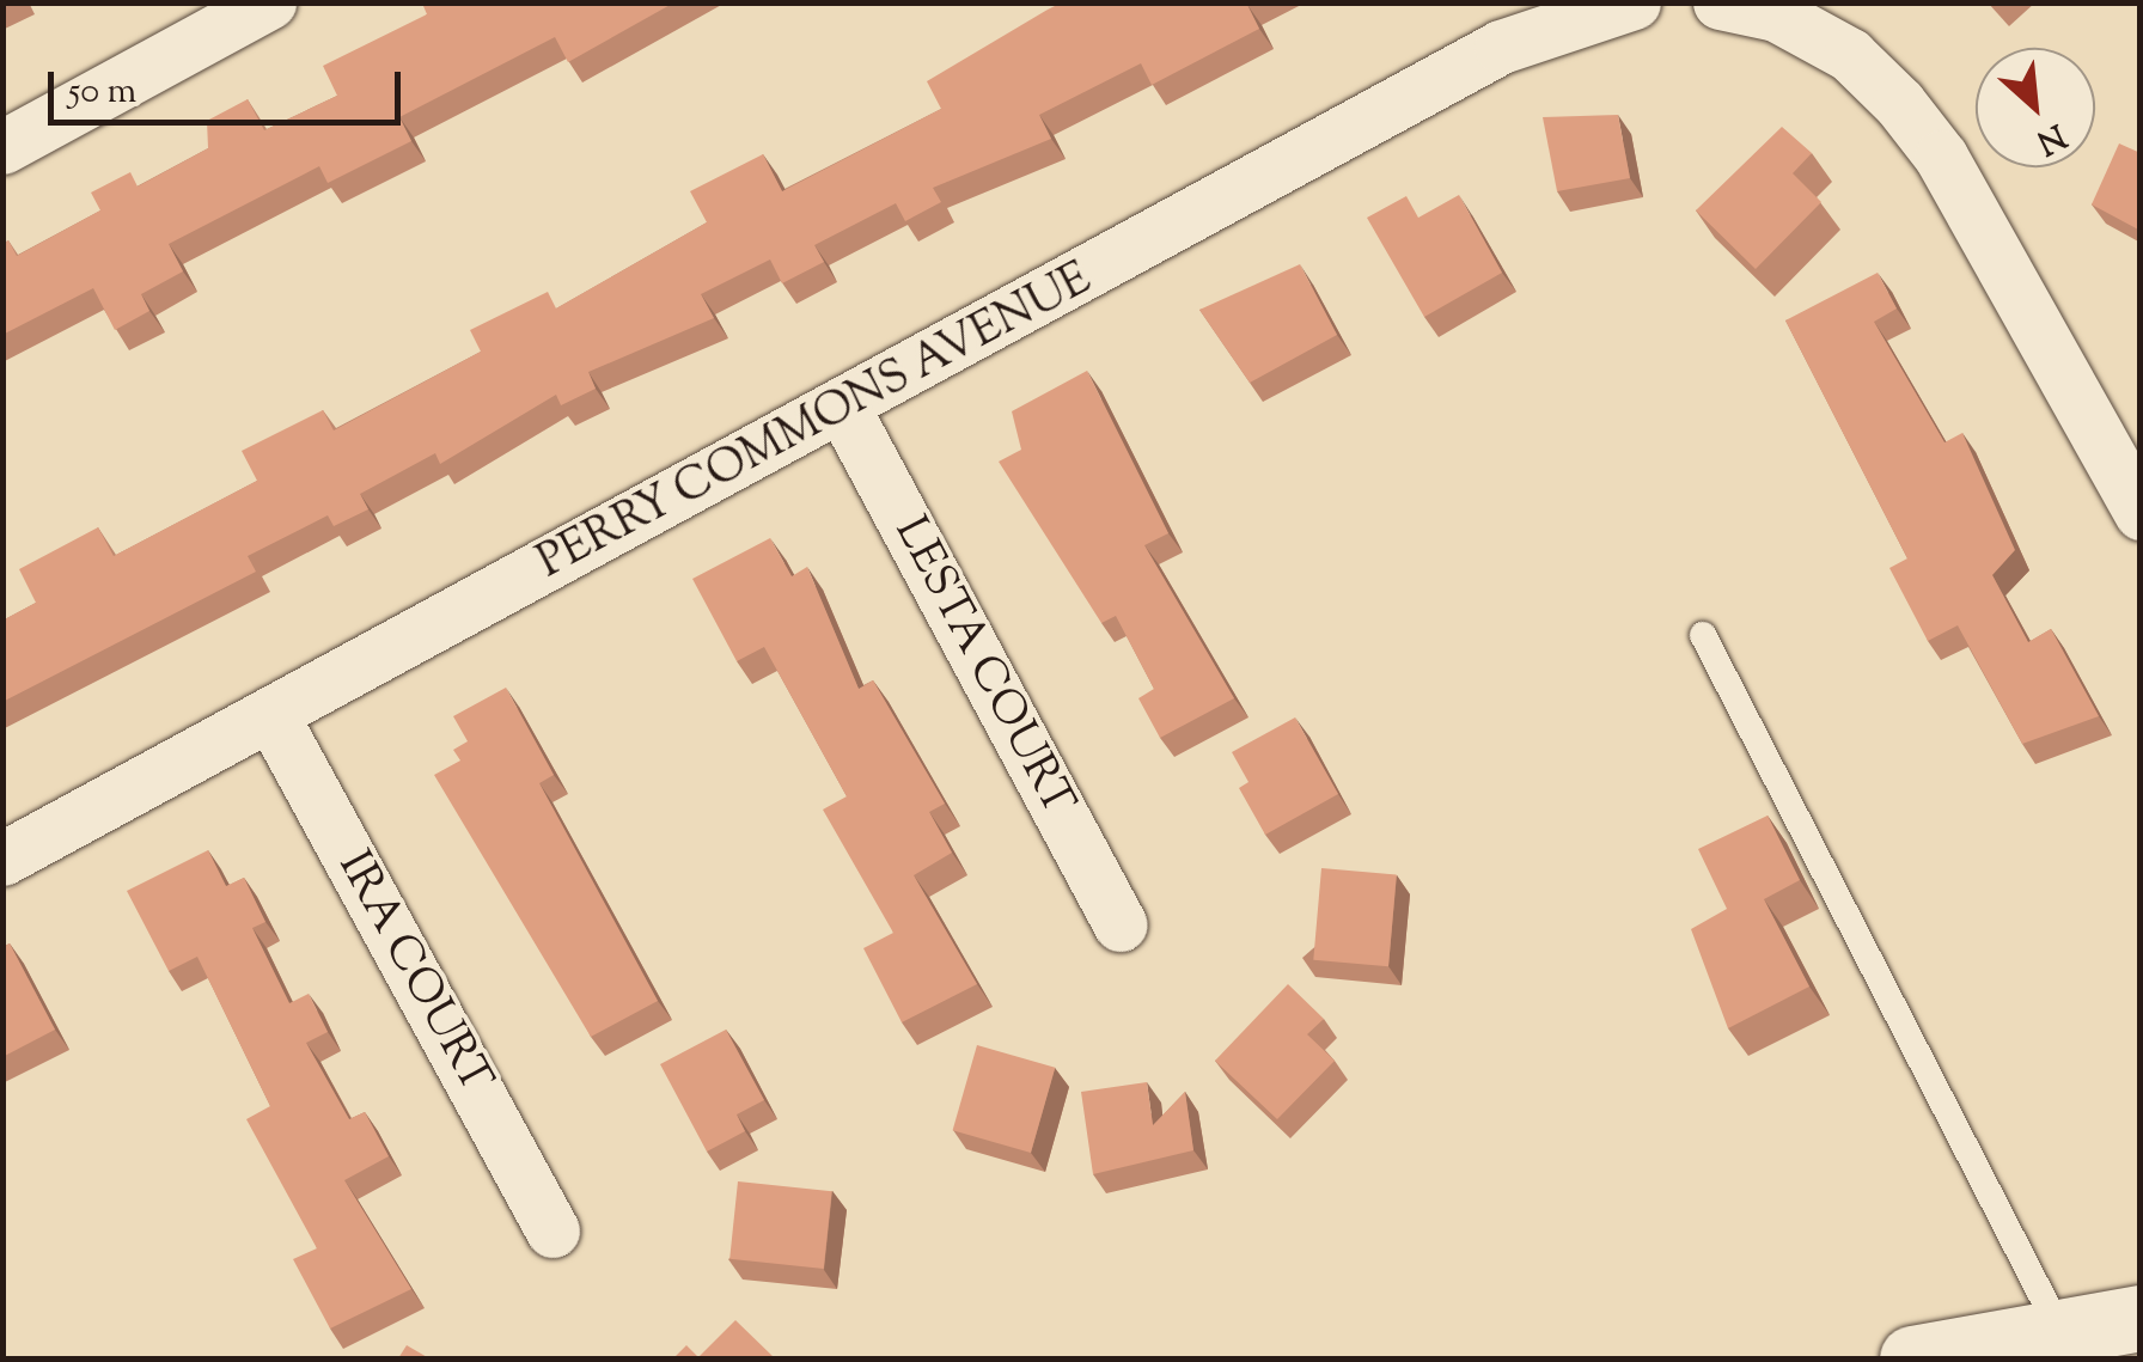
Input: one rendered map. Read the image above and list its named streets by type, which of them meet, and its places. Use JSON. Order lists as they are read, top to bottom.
{
  "streets": {
    "street": ["PERRY COMMONS AVENUE", "LESTA COURT", "IRA COURT"]
  },
  "crossings": [
    ["PERRY COMMONS AVENUE", "LESTA COURT"],
    ["PERRY COMMONS AVENUE", "IRA COURT"]
  ],
  "scale_bar": "50 m",
  "north": "bottom right"
}
